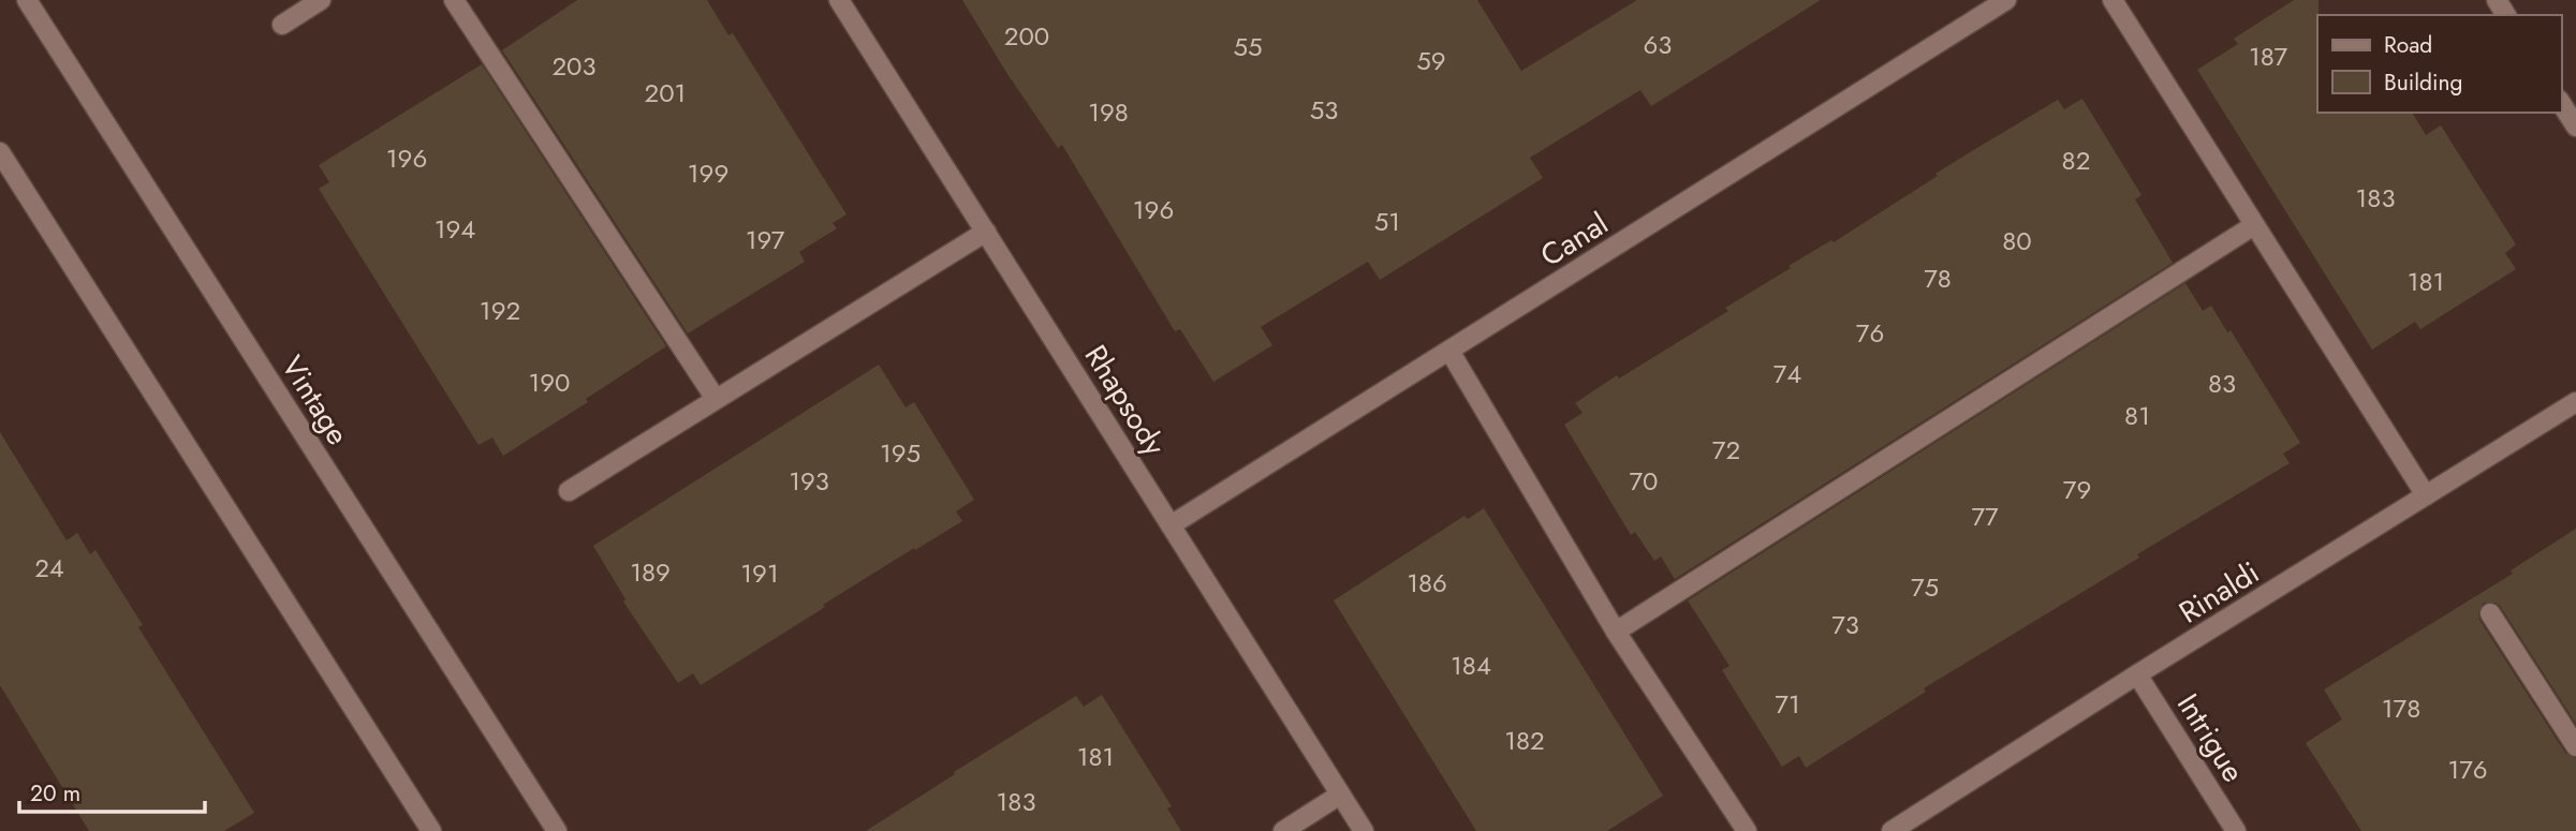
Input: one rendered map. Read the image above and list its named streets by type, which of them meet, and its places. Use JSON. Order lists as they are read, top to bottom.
{
  "streets": {
    "street": [
      "Canal",
      "Vintage",
      "Rhapsody",
      "Rinaldi",
      "Intrigue"
    ]
  },
  "crossings": [
    ["Canal", "Rhapsody"],
    ["Rinaldi", "Intrigue"]
  ],
  "house_numbers": [
    "200",
    "63",
    "55",
    "187",
    "59",
    "203",
    "201",
    "53",
    "198",
    "196",
    "82",
    "199",
    "183",
    "196",
    "51",
    "194",
    "197",
    "80",
    "78",
    "181",
    "192",
    "76",
    "74",
    "190",
    "83",
    "81",
    "72",
    "195",
    "193",
    "70",
    "79",
    "77",
    "24",
    "189",
    "191",
    "186",
    "75",
    "73",
    "184",
    "71",
    "178",
    "182",
    "181",
    "176",
    "183"
  ],
  "legend": ["Road", "Building"],
  "scale_bar": "20 m"
}
